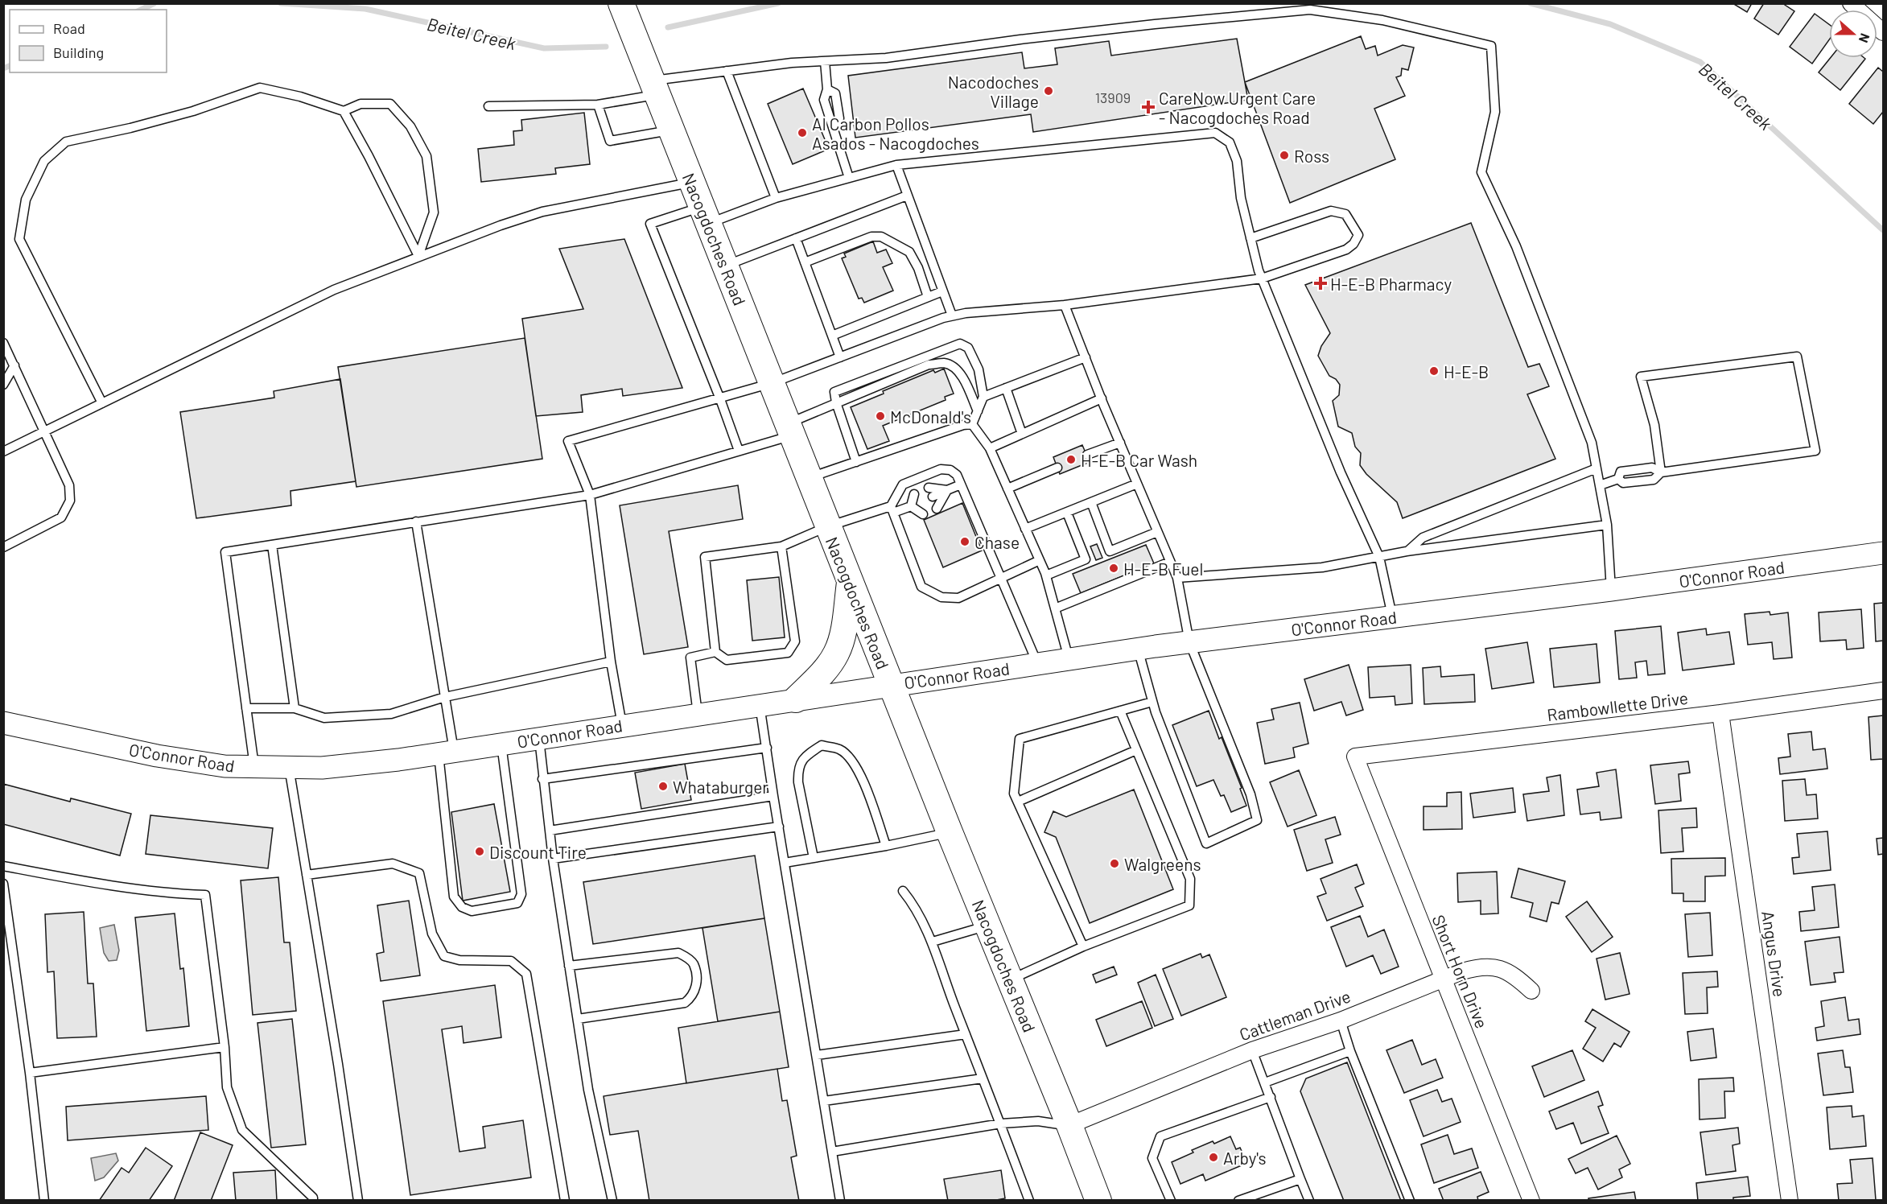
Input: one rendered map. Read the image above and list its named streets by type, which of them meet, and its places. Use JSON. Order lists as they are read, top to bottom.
{
  "streets": {
    "main road": ["Nacogdoches Road", "O'Connor Road"],
    "street": [
      "Rambowllette Drive",
      "Angus Drive",
      "Short Horn Drive",
      "Cattleman Drive"
    ]
  },
  "crossings": [
    ["Nacogdoches Road", "O'Connor Road"],
    ["Nacogdoches Road", "Cattleman Drive"],
    ["Rambowllette Drive", "Angus Drive"],
    ["Rambowllette Drive", "Short Horn Drive"],
    ["Short Horn Drive", "Cattleman Drive"]
  ],
  "water": ["Beitel Creek"],
  "places": {
    "other": [
      "Nacodoches Village",
      "Al Carbon Pollos Asados - Nacogdoches",
      "Ross",
      "H-E-B",
      "McDonald's",
      "H-E-B Car Wash",
      "Chase",
      "H-E-B Fuel",
      "Whataburger",
      "Discount Tire",
      "Walgreens",
      "Arby's"
    ],
    "health": ["CareNow Urgent Care - Nacogdoches Road", "H-E-B Pharmacy"]
  },
  "house_numbers": ["13909"],
  "legend": ["Road", "Building"],
  "north": "right"
}
